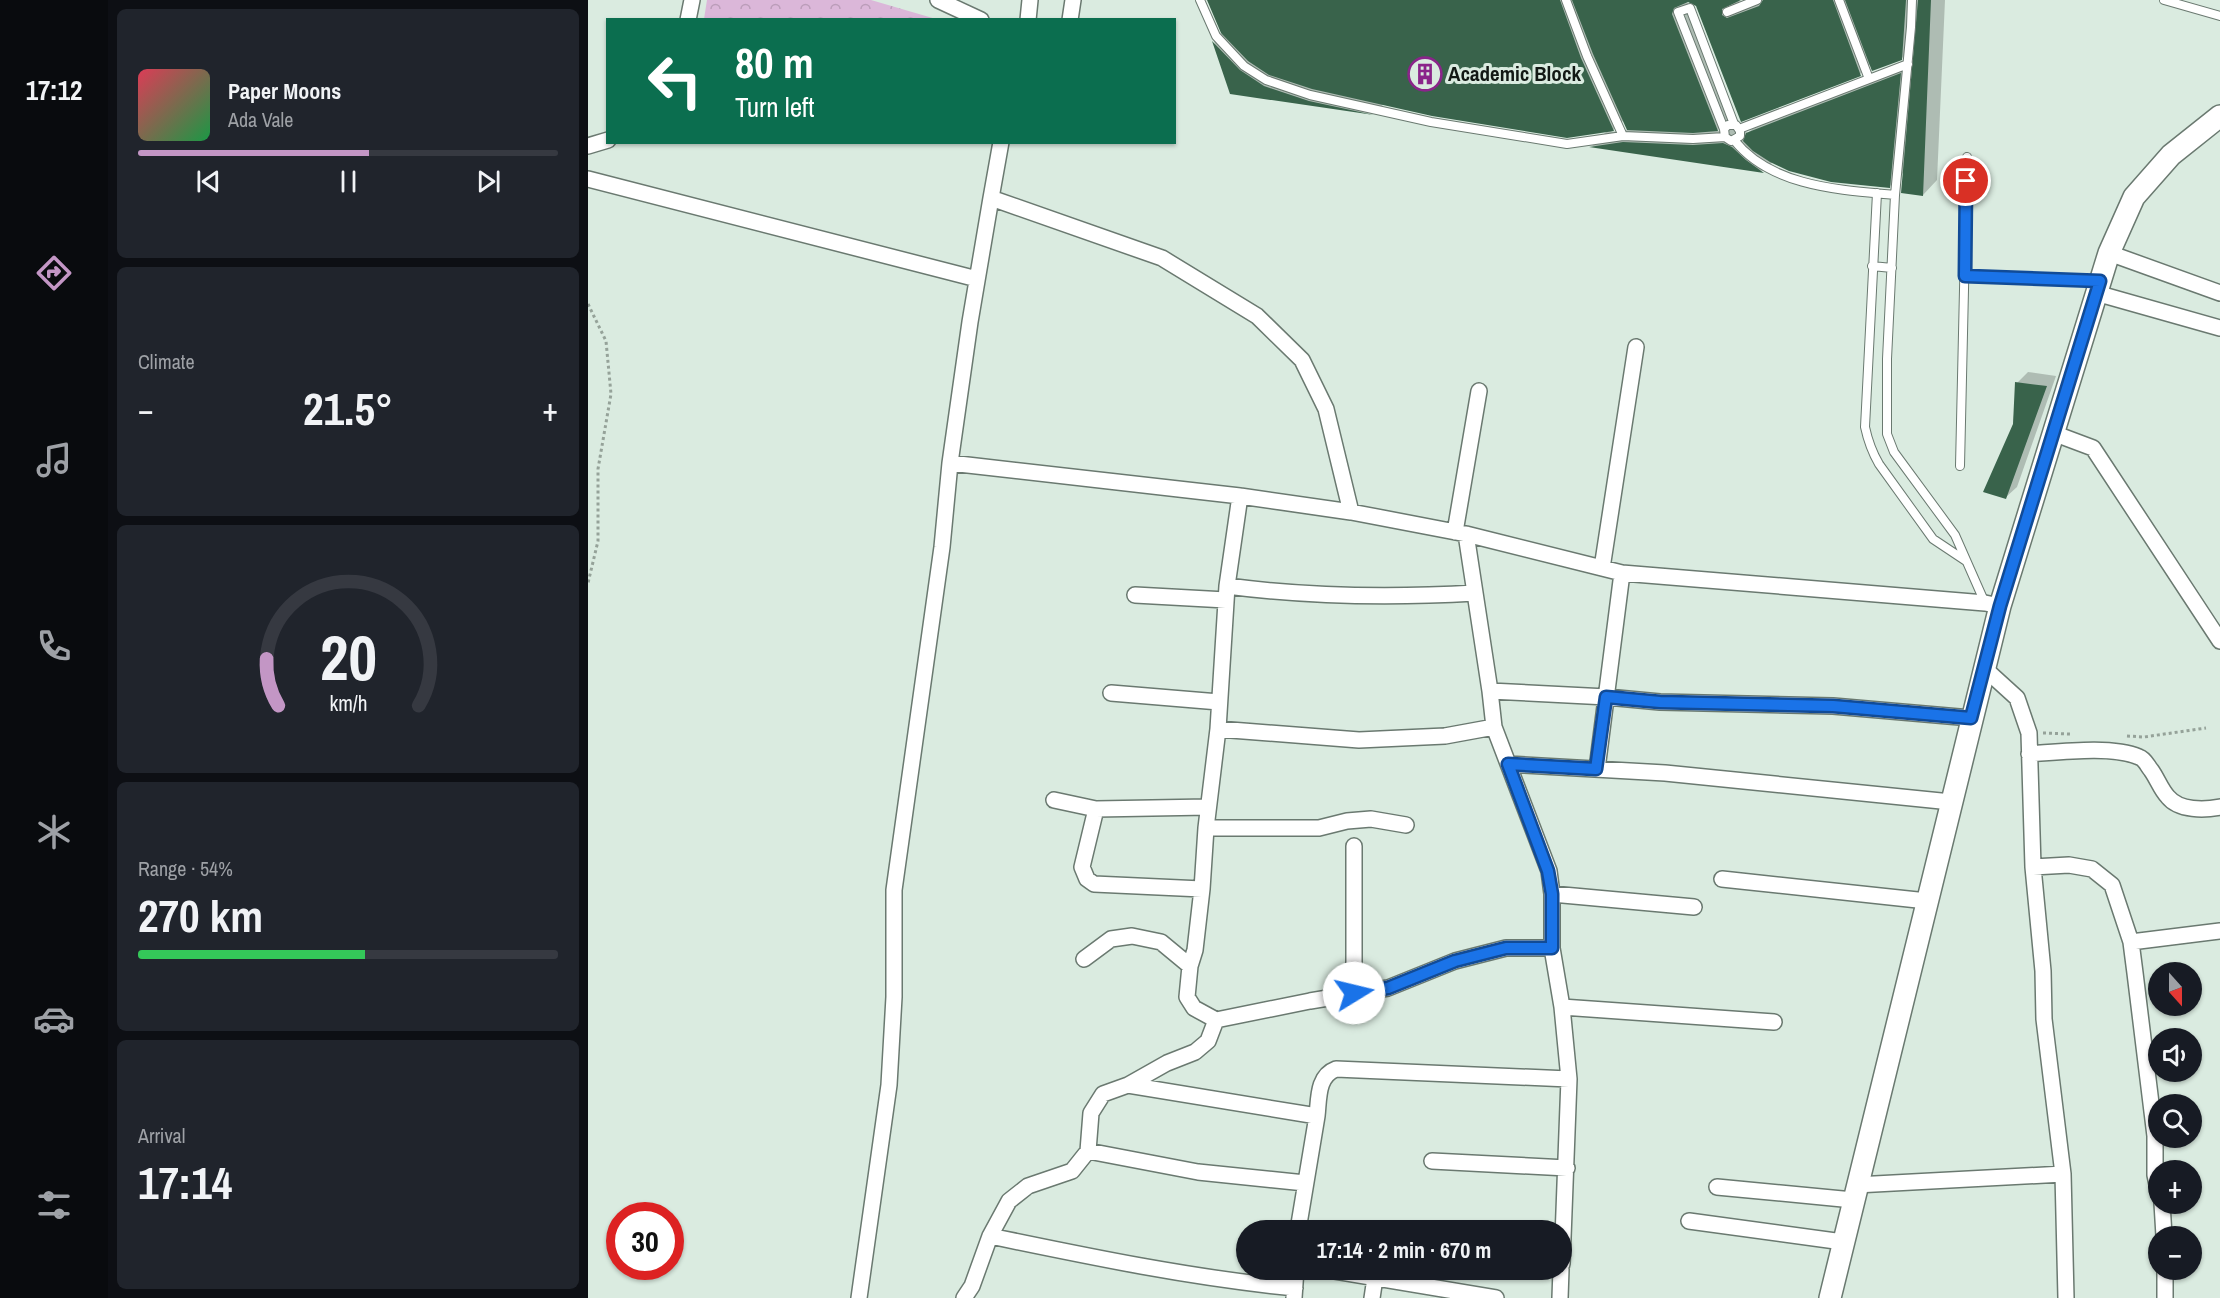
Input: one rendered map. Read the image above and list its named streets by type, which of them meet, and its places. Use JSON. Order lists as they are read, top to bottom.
{
  "places": {
    "building": ["Academic Block"]
  },
  "north": "bottom",
  "page": {
    "tabs": "17:12",
    "turn": ["80 m", "Turn left"],
    "song": ["Paper Moons", "Ada Vale"],
    "tile": [
      "Climate",
      ["Range · 54%", "270 km"],
      ["Arrival", "17:14"]
    ],
    "heat": ["−", "21.5°", "+"],
    "map_buttons": ["+", "−"],
    "limit": "30",
    "trip": "17:14 · 2 min · 670 m",
    "gauge": ["20", "km/h"]
  }
}
